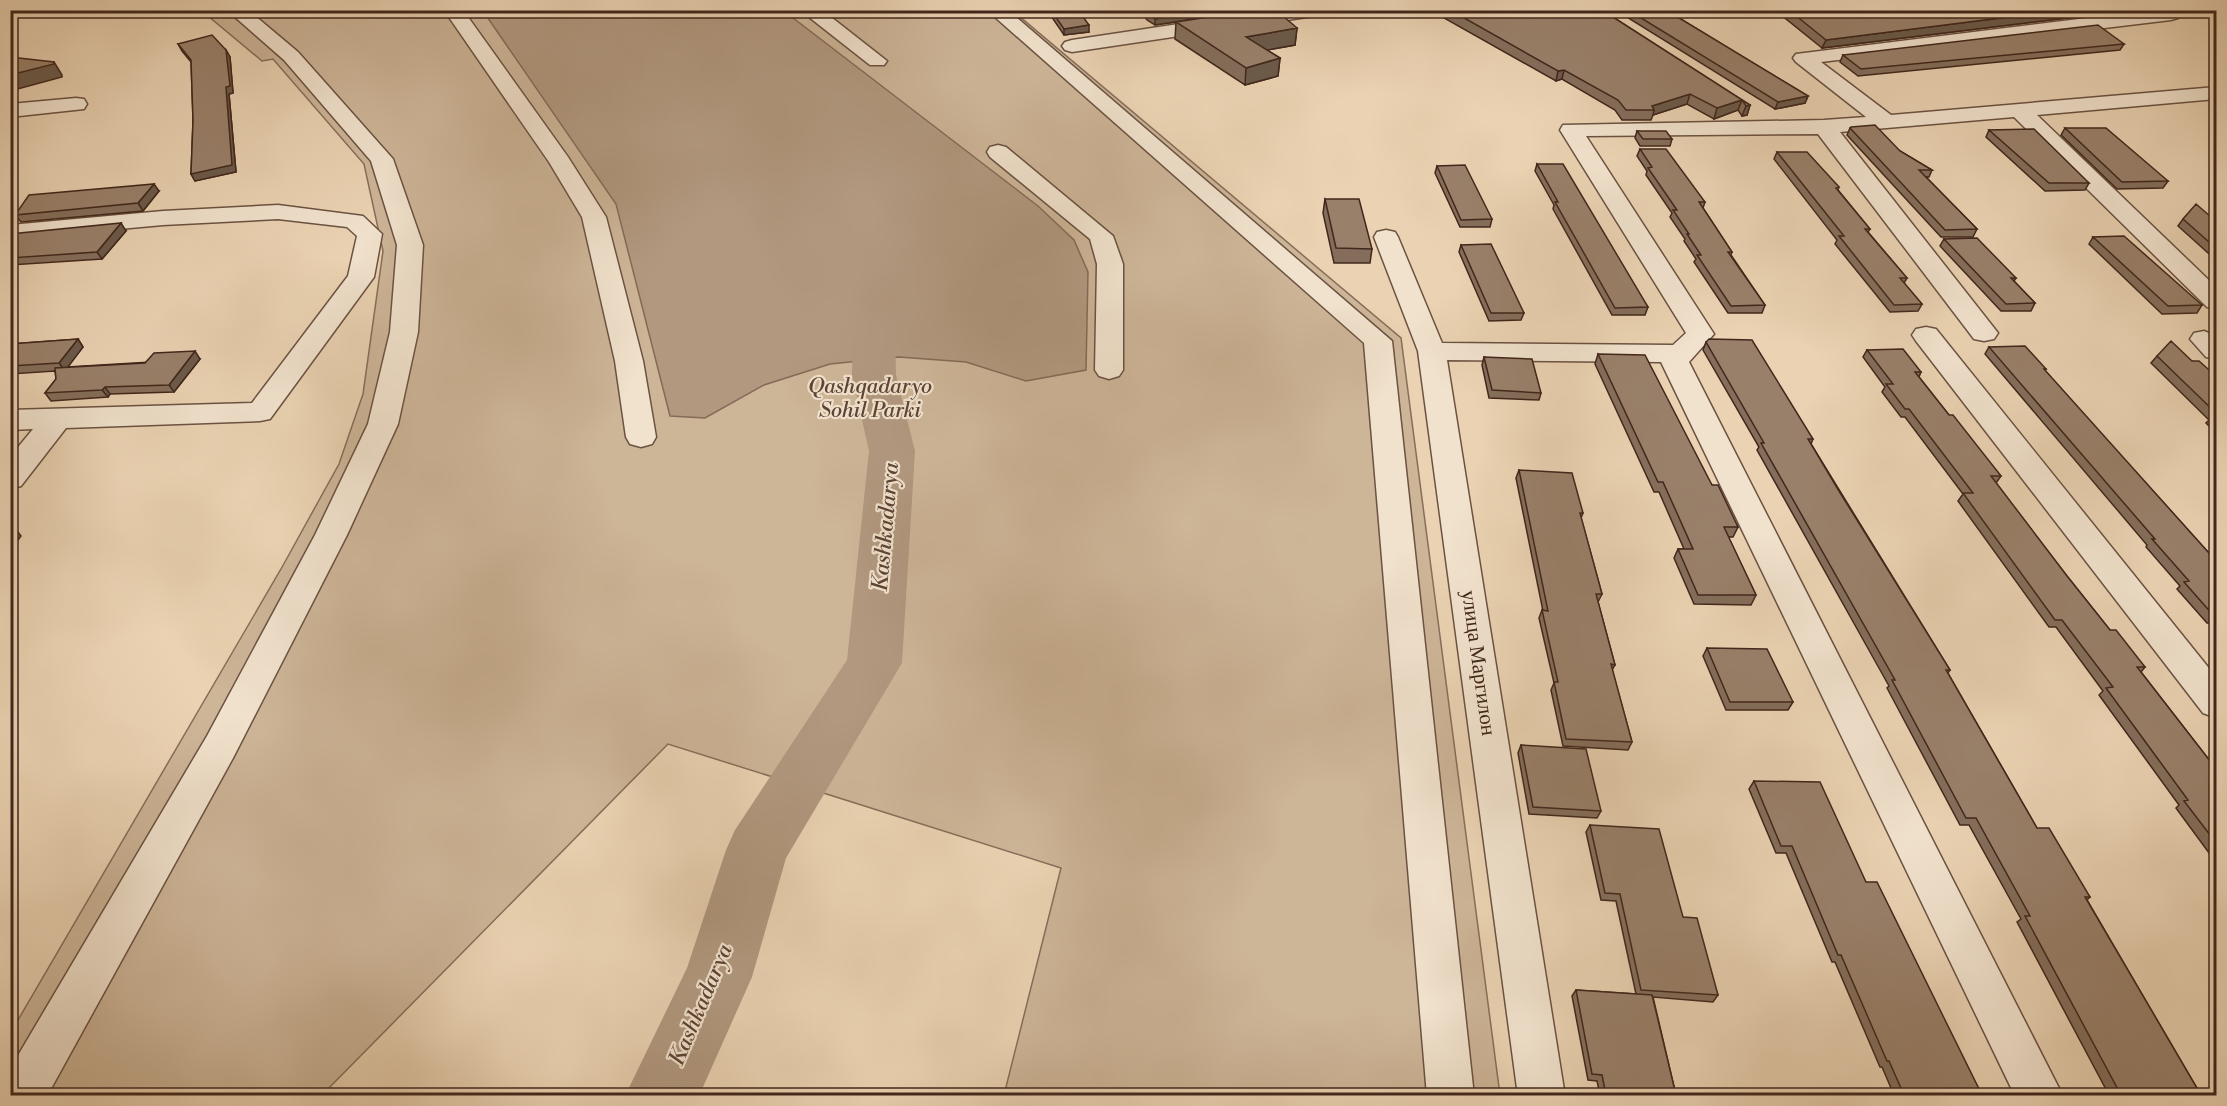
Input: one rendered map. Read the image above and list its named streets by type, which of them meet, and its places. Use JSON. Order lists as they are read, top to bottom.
{
  "streets": {
    "street": ["улица Маргилон"]
  },
  "water": ["Kashkadarya"],
  "parks": ["Qashqadaryo Sohil Parki"]
}
